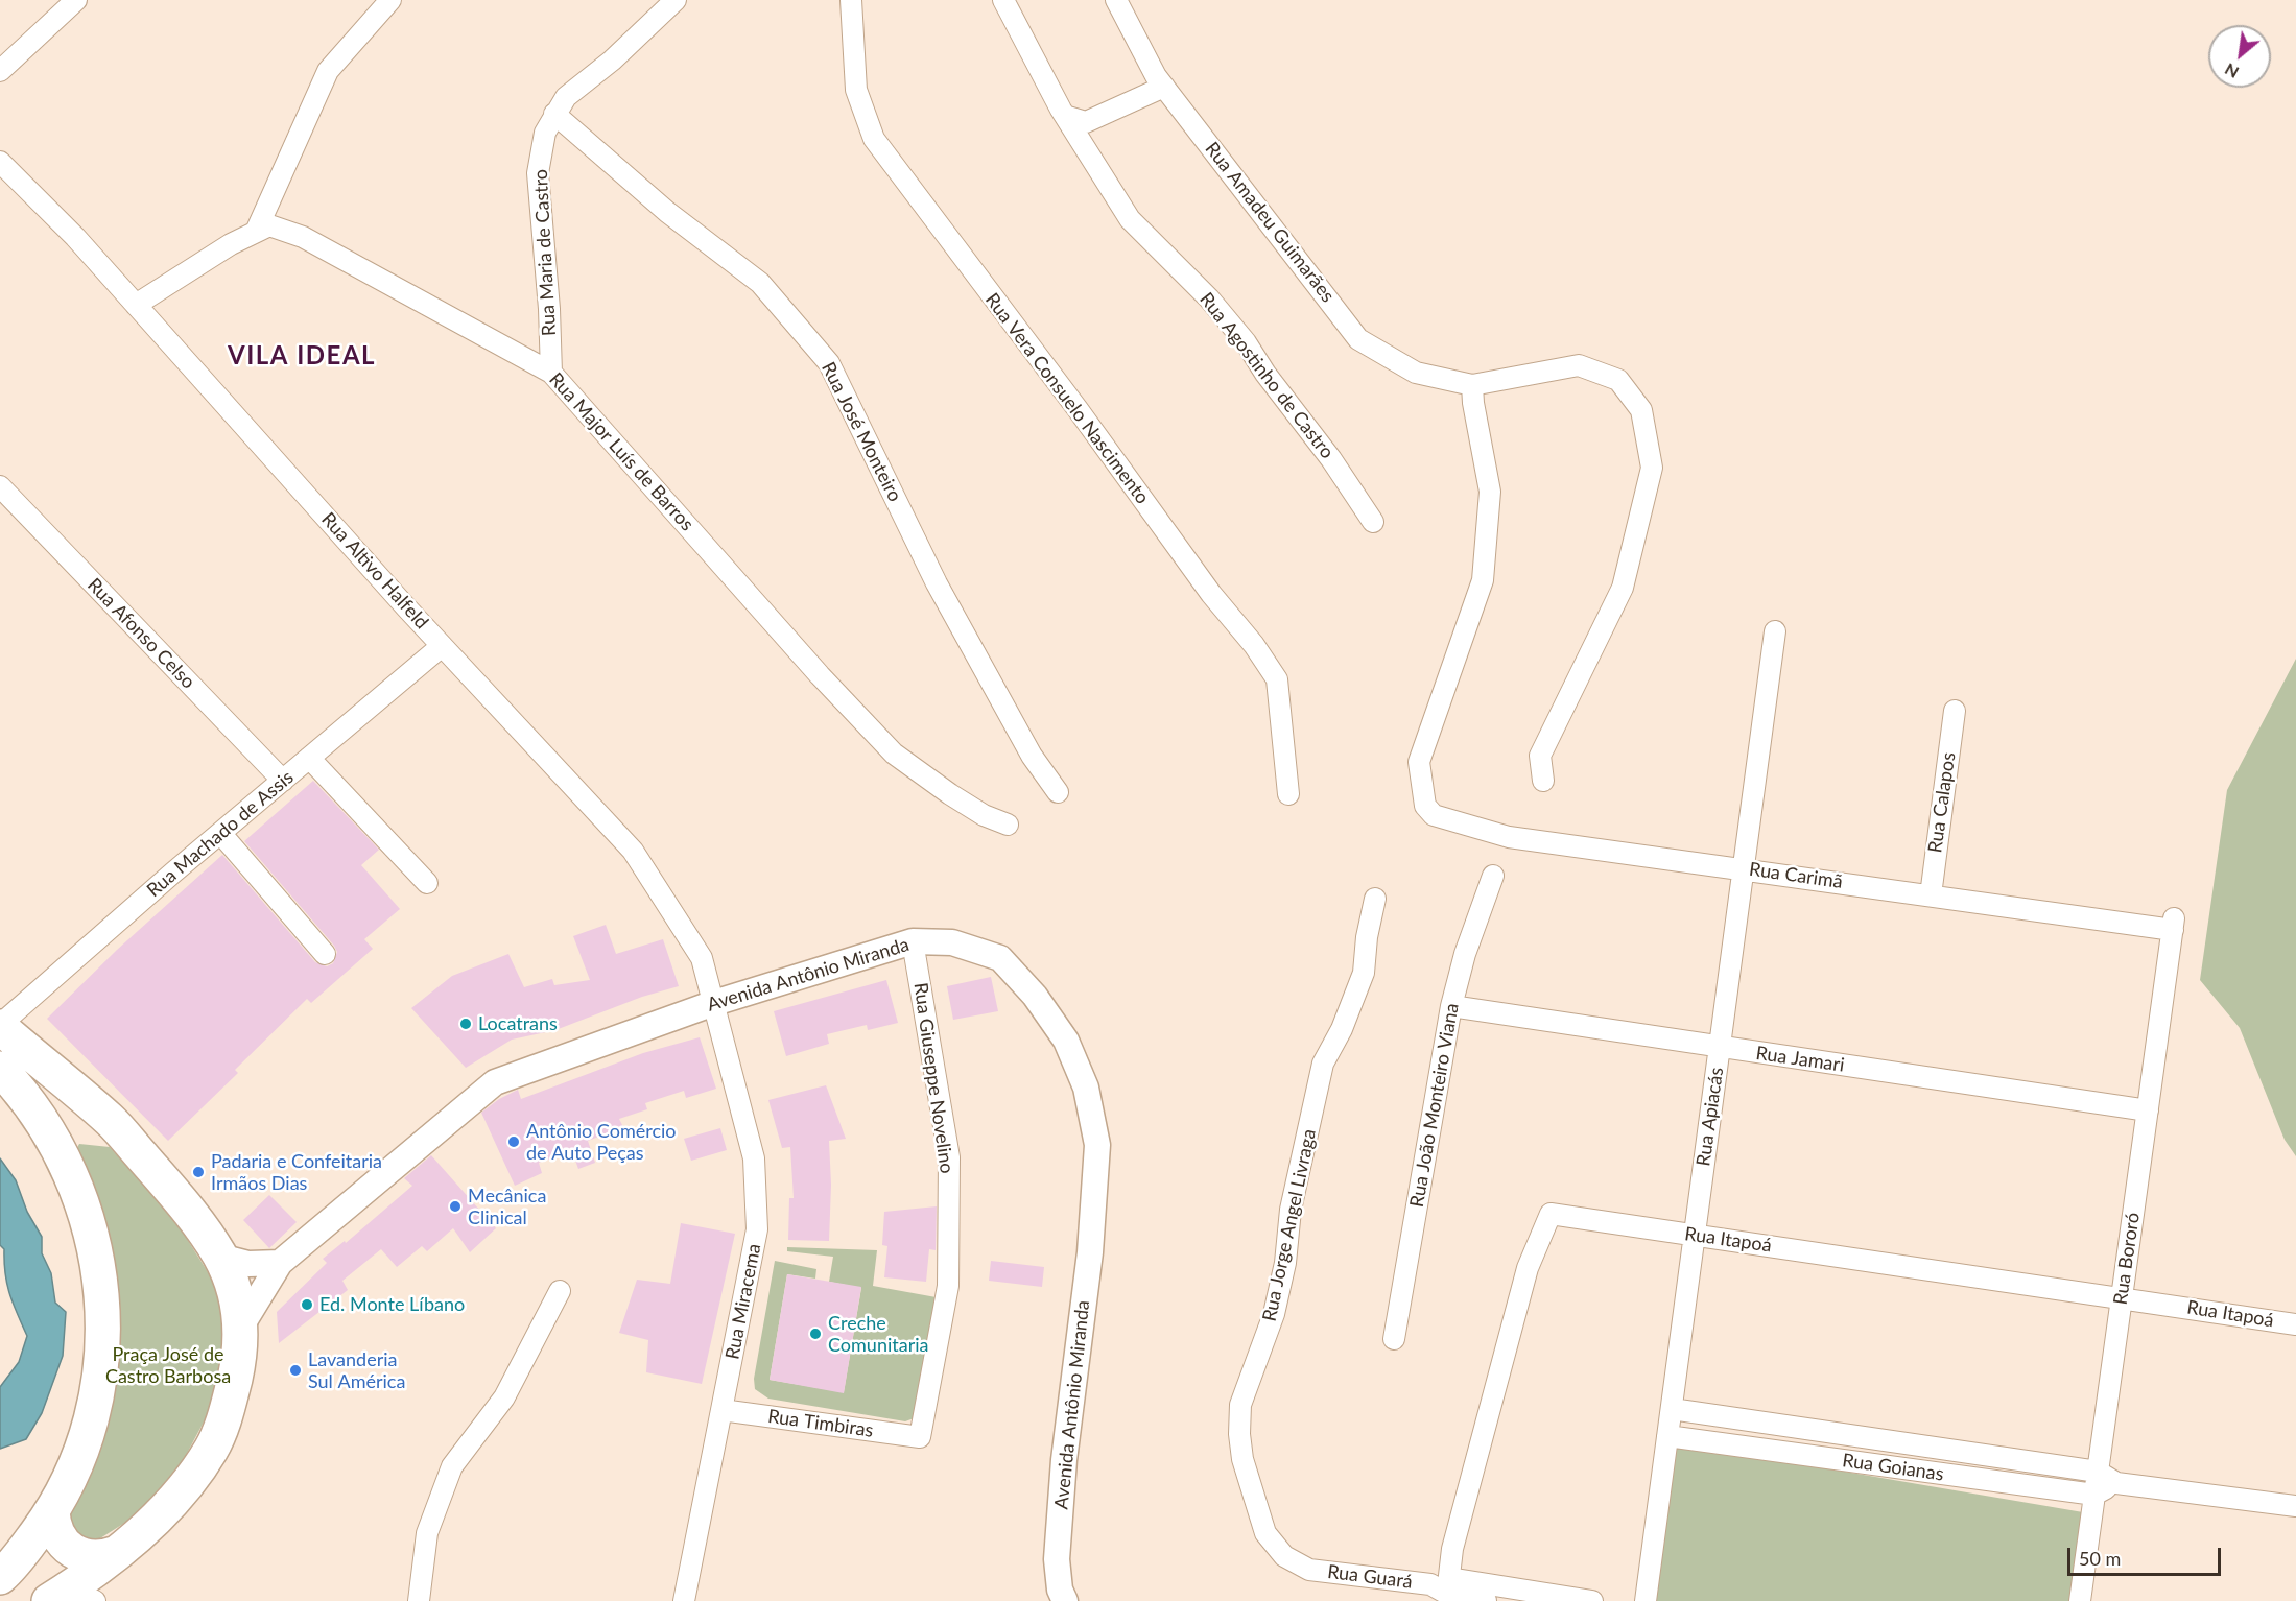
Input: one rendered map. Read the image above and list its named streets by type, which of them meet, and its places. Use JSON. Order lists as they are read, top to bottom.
{
  "streets": {
    "street": [
      "Rua Amadeu Guimarães",
      "Rua Maria de Castro",
      "Rua Agostinho de Castro",
      "Rua Vera Consuelo Nascimento",
      "Rua José Monteiro",
      "Rua Major Luís de Barros",
      "Rua Altivo Halfeld",
      "Rua Afonso Celso",
      "Rua Calapos",
      "Rua Machado de Assis",
      "Rua Carimã",
      "Avenida Antônio Miranda",
      "Rua Jamari",
      "Rua Giuseppe Novelino",
      "Rua João Monteiro Viana",
      "Rua Apiacás",
      "Rua Jorge Angel Livraga",
      "Rua Itapoá",
      "Rua Bororó",
      "Rua Miracema",
      "Rua Timbiras",
      "Rua Goianas",
      "Rua Guará"
    ]
  },
  "crossings": [
    ["Rua Amadeu Guimarães", "Rua Carimã"],
    ["Rua Maria de Castro", "Rua José Monteiro"],
    ["Rua Maria de Castro", "Rua Major Luís de Barros"],
    ["Rua Major Luís de Barros", "Rua Altivo Halfeld"],
    ["Rua Altivo Halfeld", "Rua Machado de Assis"],
    ["Rua Altivo Halfeld", "Avenida Antônio Miranda"],
    ["Rua Altivo Halfeld", "Rua Miracema"],
    ["Rua Afonso Celso", "Rua Machado de Assis"],
    ["Rua Calapos", "Rua Carimã"],
    ["Rua Carimã", "Rua Apiacás"],
    ["Rua Carimã", "Rua Bororó"],
    ["Avenida Antônio Miranda", "Rua Giuseppe Novelino"],
    ["Avenida Antônio Miranda", "Rua Miracema"],
    ["Rua Jamari", "Rua João Monteiro Viana"],
    ["Rua Jamari", "Rua Apiacás"],
    ["Rua Jamari", "Rua Bororó"],
    ["Rua Giuseppe Novelino", "Rua Timbiras"],
    ["Rua Apiacás", "Rua Itapoá"],
    ["Rua Apiacás", "Rua Goianas"],
    ["Rua Jorge Angel Livraga", "Rua Guará"],
    ["Rua Itapoá", "Rua Bororó"],
    ["Rua Itapoá", "Rua Guará"],
    ["Rua Bororó", "Rua Goianas"],
    ["Rua Miracema", "Rua Timbiras"]
  ],
  "districts": ["VILA IDEAL"],
  "parks": ["Praça José de Castro Barbosa"],
  "places": [
    "Locatrans",
    "Antônio Comércio de Auto Peças",
    "Padaria e Confeitaria Irmãos Dias",
    "Mecânica Clinical",
    "Ed. Monte Líbano",
    "Creche Comunitaria",
    "Lavanderia Sul América"
  ],
  "scale_bar": "50 m",
  "north": "bottom left"
}
